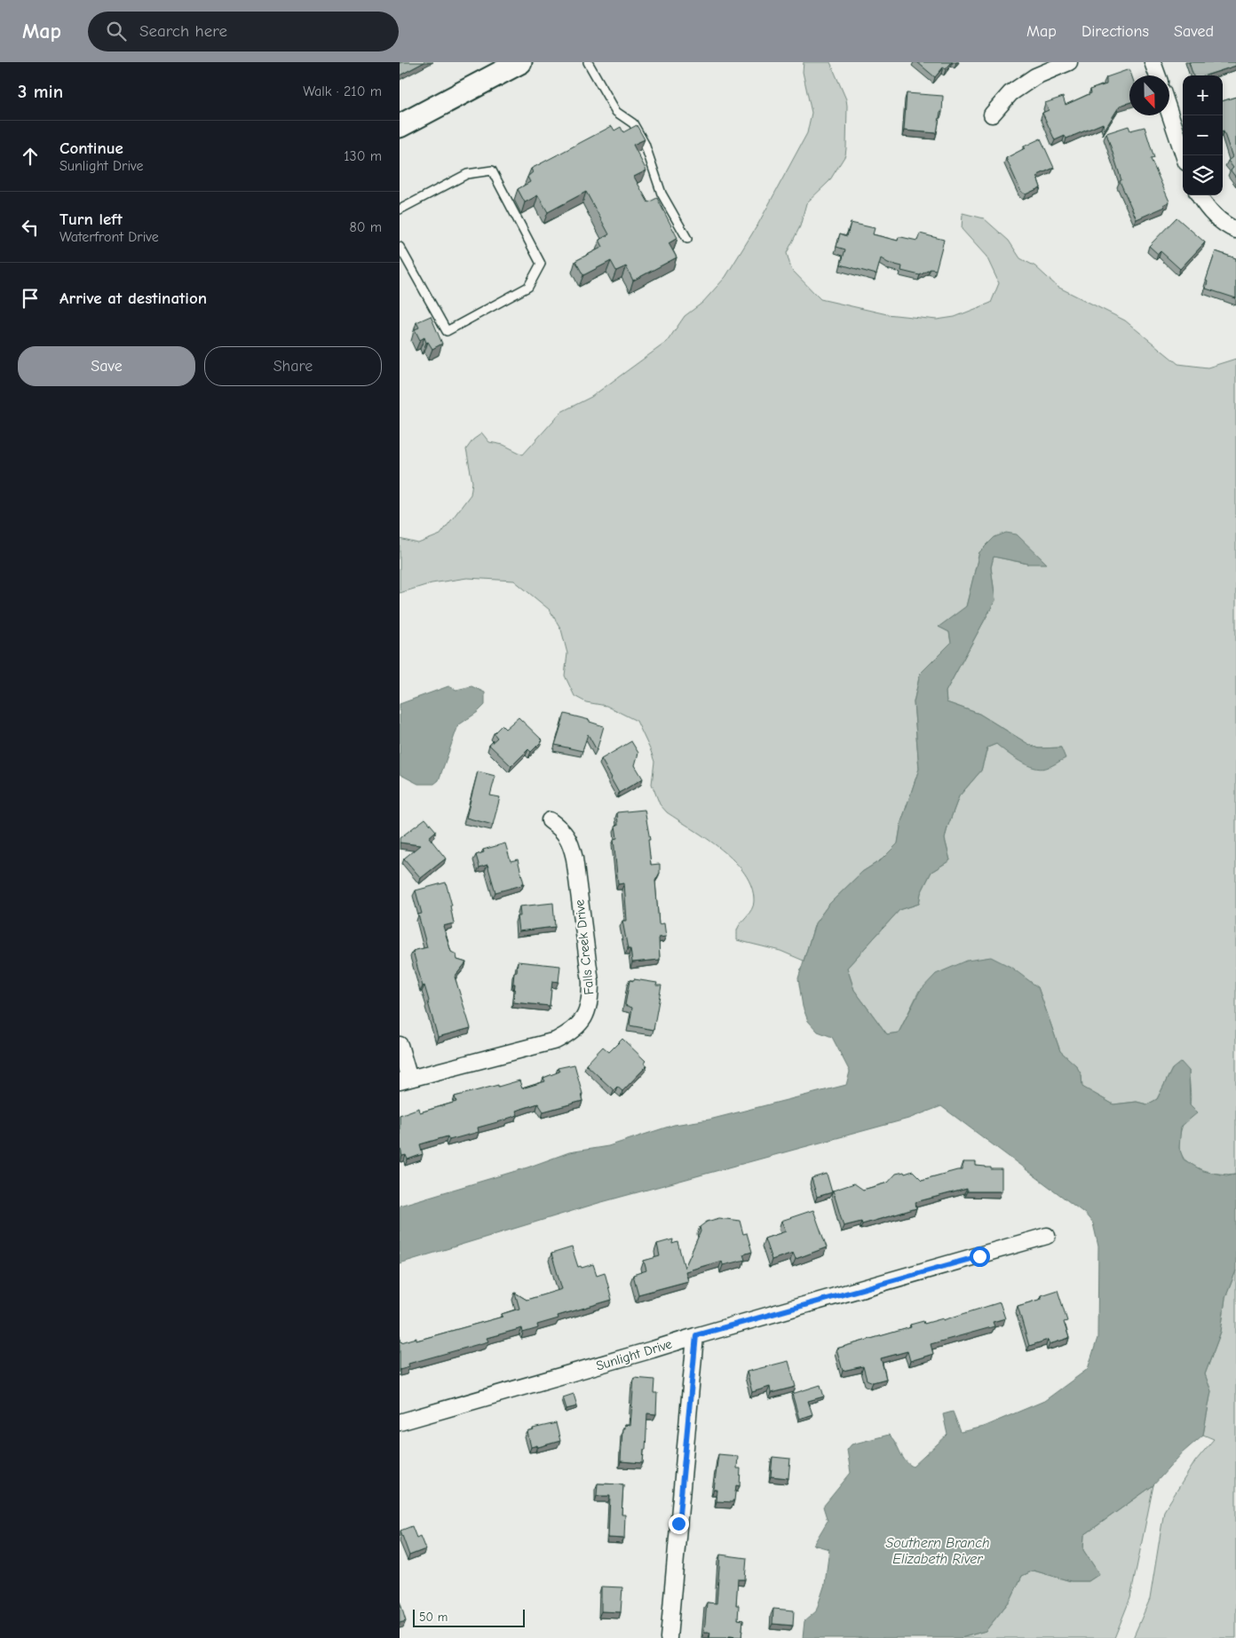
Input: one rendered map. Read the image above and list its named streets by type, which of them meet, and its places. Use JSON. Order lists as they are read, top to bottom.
{
  "streets": {
    "street": ["Falls Creek Drive", "Sunlight Drive"]
  },
  "water": ["Southern Branch Elizabeth River"],
  "scale_bar": "50 m",
  "north": "bottom",
  "page": {
    "header": "Map",
    "search": "Search here",
    "nav": ["Map", "Directions", "Saved"],
    "heading": ["3 min", "Walk · 210 m"],
    "map_buttons": ["+", "−"],
    "list": [
      ["Continue", "Sunlight Drive", "130 m"],
      ["Turn left", "Waterfront Drive", "80 m"],
      "Arrive at destination"
    ],
    "buttons": ["Save", "Share"],
    "scale": "50 m"
  }
}
